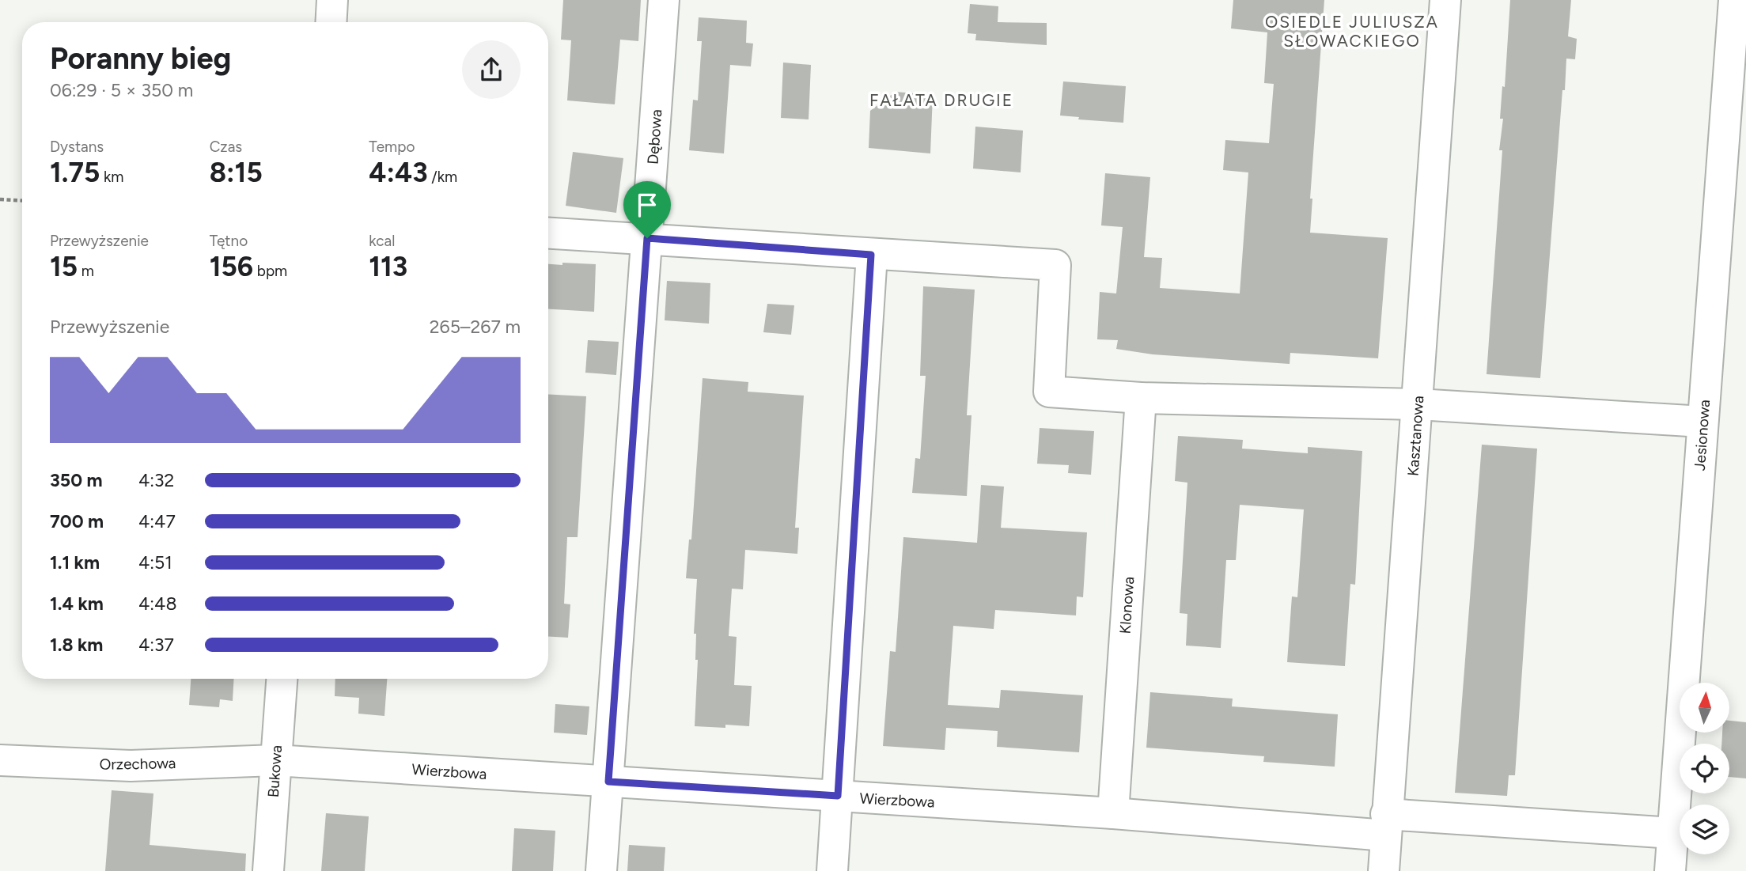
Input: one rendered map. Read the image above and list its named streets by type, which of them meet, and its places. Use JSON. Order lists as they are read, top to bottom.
{
  "streets": {
    "street": [
      "Dębowa",
      "Jesionowa",
      "Kasztanowa",
      "Klonowa",
      "Orzechowa",
      "Bukowa",
      "Wierzbowa"
    ]
  },
  "crossings": [
    ["Dębowa", "Wierzbowa"],
    ["Jesionowa", "Wierzbowa"],
    ["Kasztanowa", "Wierzbowa"],
    ["Klonowa", "Wierzbowa"],
    ["Orzechowa", "Bukowa"],
    ["Orzechowa", "Wierzbowa"],
    ["Bukowa", "Wierzbowa"]
  ],
  "districts": ["OSIEDLE JULIUSZA SŁOWACKIEGO", "FAŁATA DRUGIE"],
  "north": "top",
  "page": {
    "heading": ["Poranny bieg", "06:29 · 5 × 350 m"],
    "stats": [
      ["Dystans", "1.75 km"],
      ["Czas", "8:15"],
      ["Tempo", "4:43 /km"],
      ["Przewyższenie", "15 m"],
      ["Tętno", "156 bpm"],
      ["kcal", "113"]
    ],
    "chart": ["Przewyższenie", "265–267 m"],
    "list": [
      {
        "name": "350 m",
        "note": "4:32"
      },
      {
        "name": "700 m",
        "note": "4:47"
      },
      {
        "name": "1.1 km",
        "note": "4:51"
      },
      {
        "name": "1.4 km",
        "note": "4:48"
      },
      {
        "name": "1.8 km",
        "note": "4:37"
      }
    ]
  }
}
